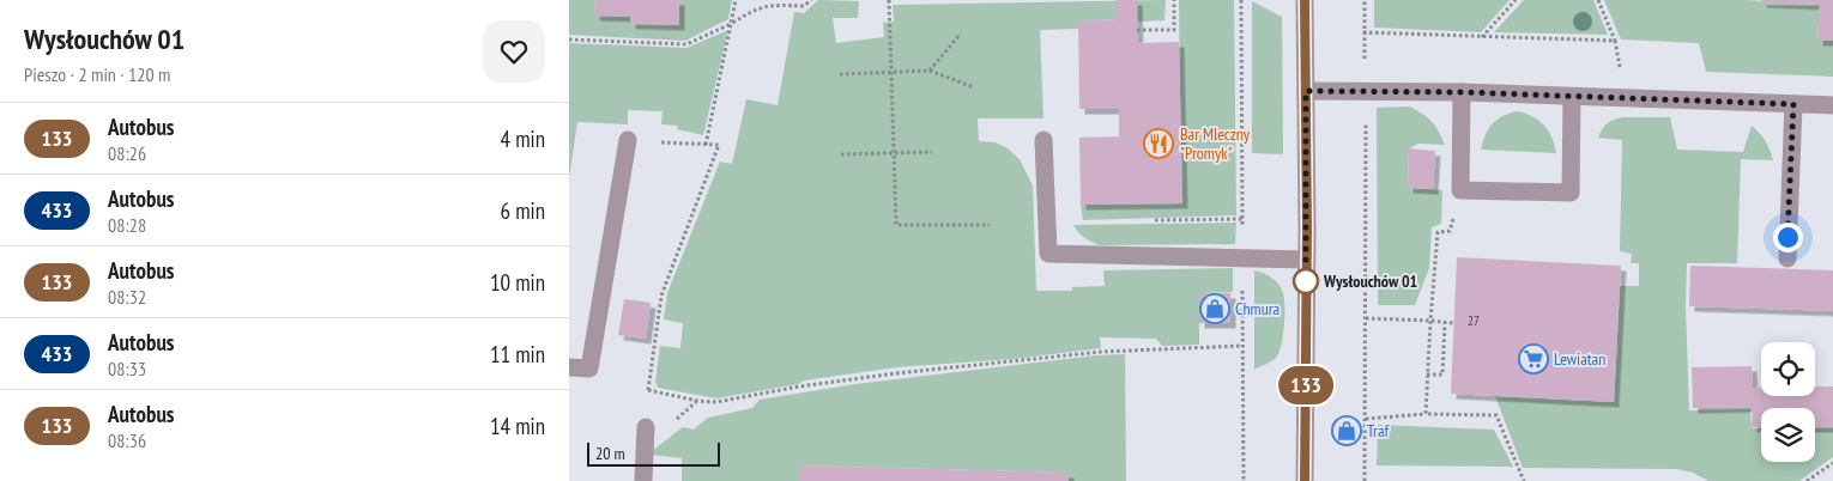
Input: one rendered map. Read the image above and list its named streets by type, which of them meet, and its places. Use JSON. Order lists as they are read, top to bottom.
{
  "places": {
    "restaurant": ["Bar Mleczny \"Promyk\""],
    "other": ["Wysłouchów 01"],
    "shop": ["Chmura", "Traf"],
    "supermarket": ["Lewiatan"]
  },
  "lines": ["bus line 133"],
  "house_numbers": ["27"],
  "scale_bar": "20 m",
  "page": {
    "heading": ["Wysłouchów 01", "Pieszo · 2 min · 120 m"],
    "on_map": "133",
    "list": [
      {
        "mark": "133",
        "name": "Autobus",
        "note": "08:26",
        "value": "4 min"
      },
      {
        "mark": "433",
        "name": "Autobus",
        "note": "08:28",
        "value": "6 min"
      },
      {
        "mark": "133",
        "name": "Autobus",
        "note": "08:32",
        "value": "10 min"
      },
      {
        "mark": "433",
        "name": "Autobus",
        "note": "08:33",
        "value": "11 min"
      },
      {
        "mark": "133",
        "name": "Autobus",
        "note": "08:36",
        "value": "14 min"
      }
    ],
    "scale": "20 m"
  }
}
